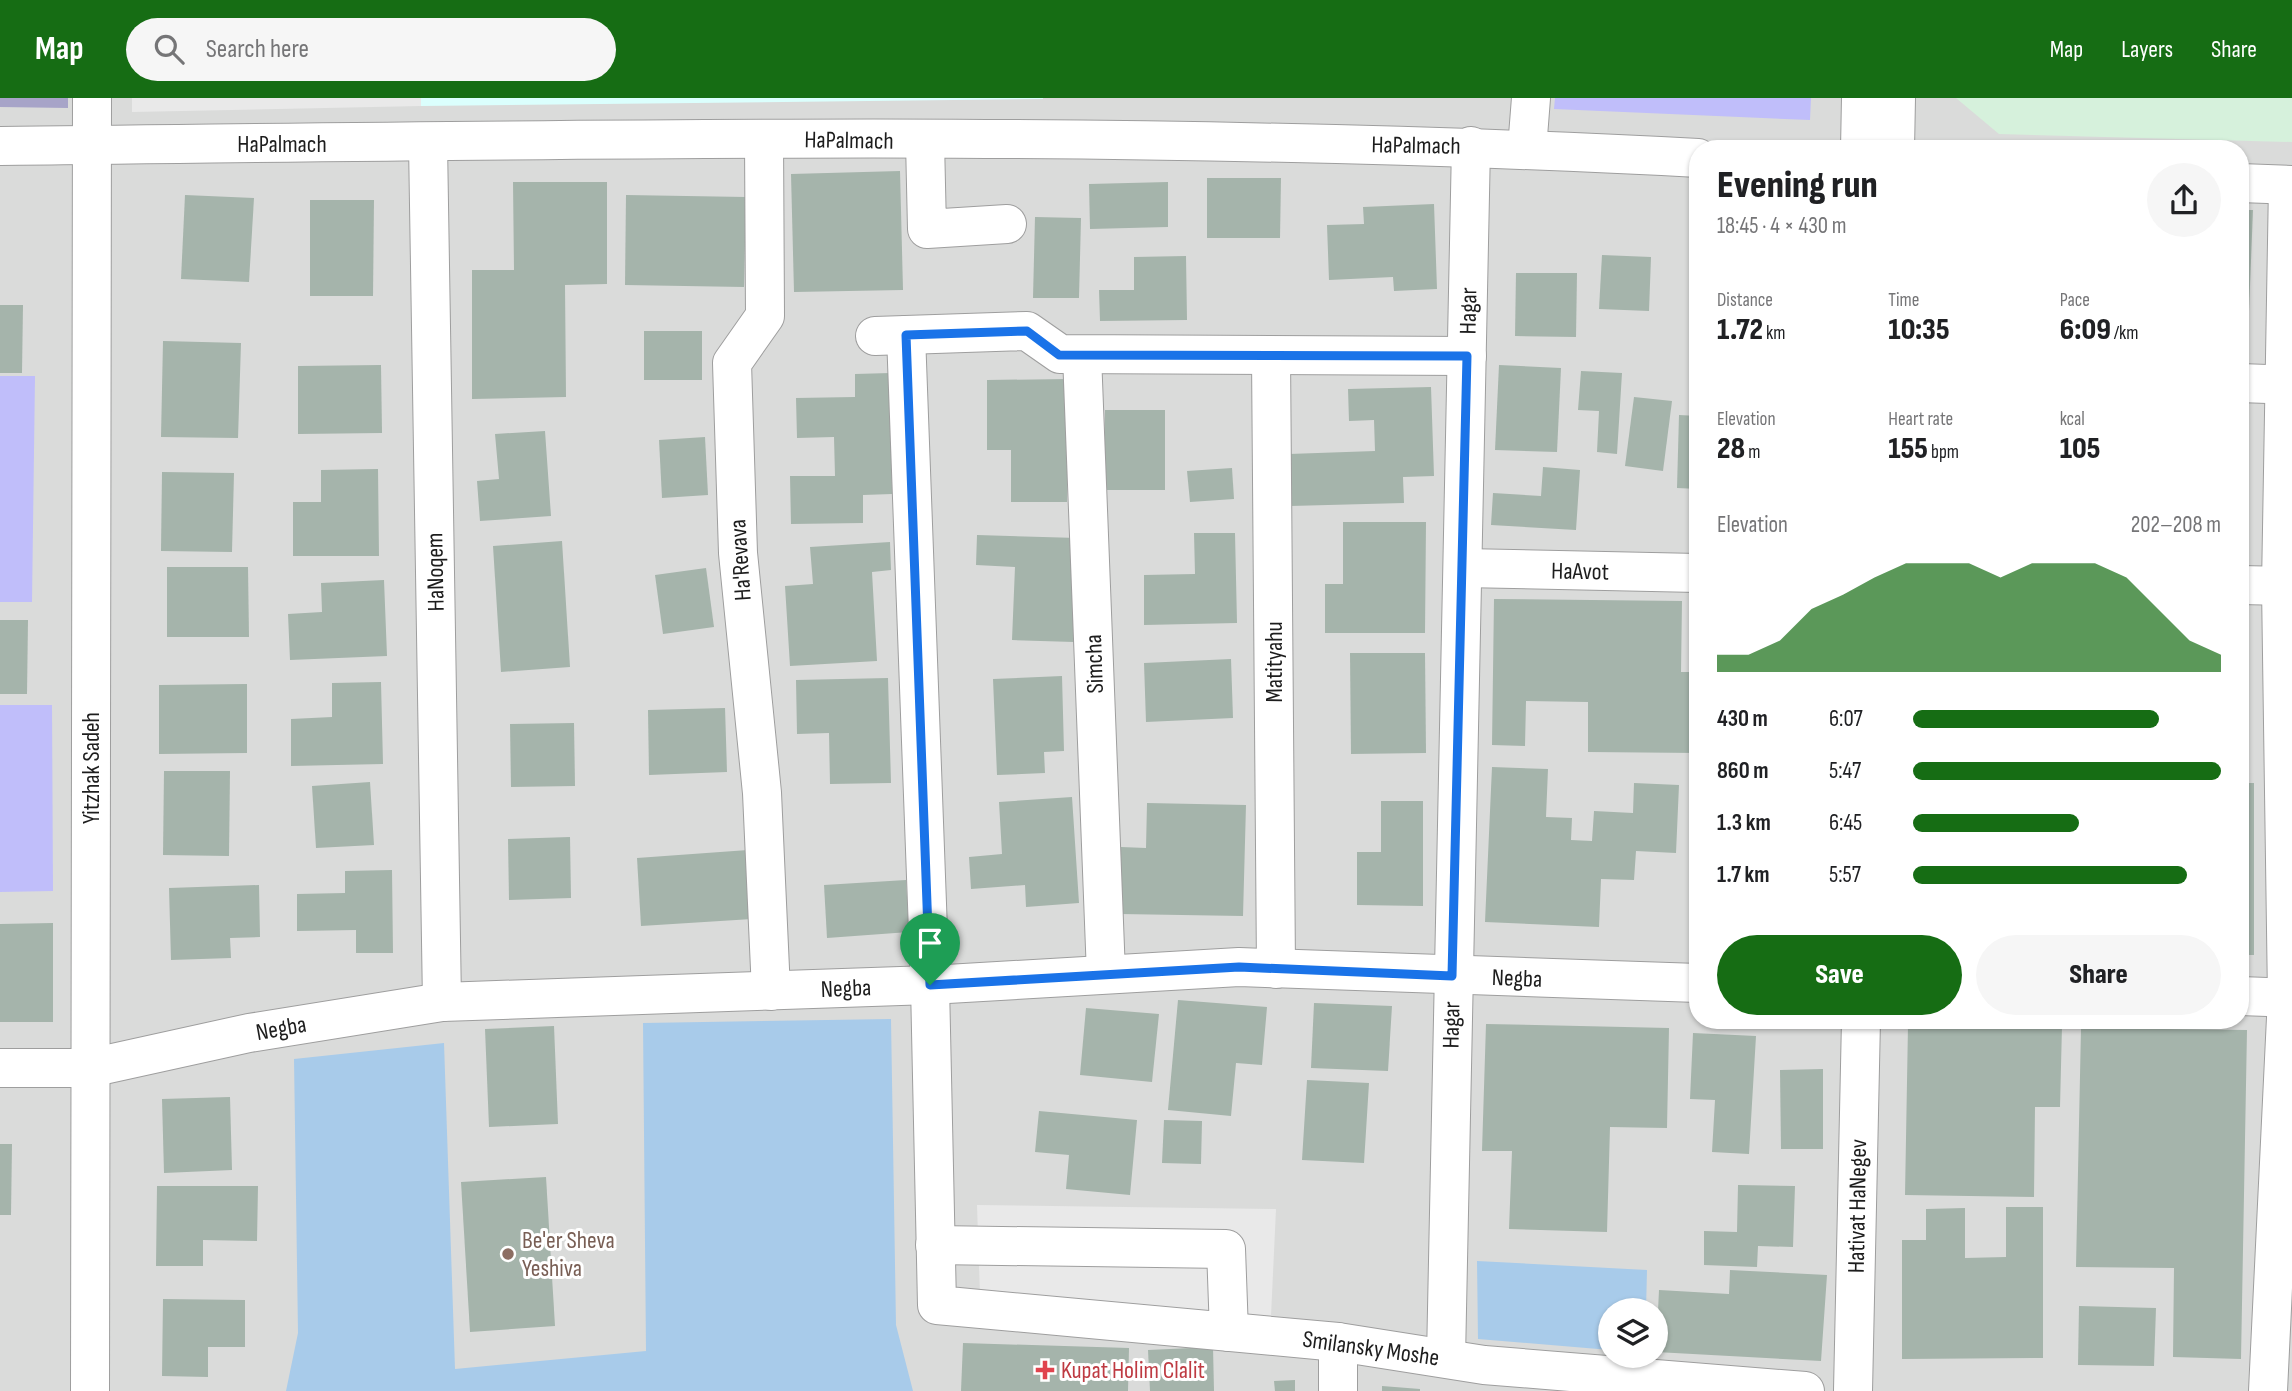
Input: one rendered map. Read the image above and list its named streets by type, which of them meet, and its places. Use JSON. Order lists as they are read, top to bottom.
{
  "streets": {
    "street": [
      "HaPalmach",
      "Hagar",
      "Ha'Revava",
      "HaAvot",
      "HaNoqem",
      "Matityahu",
      "Simcha",
      "Yitzhak Sadeh",
      "Negba",
      "Hativat HaNegev",
      "Smilansky Moshe"
    ]
  },
  "crossings": [
    ["HaPalmach", "Hagar"],
    ["HaPalmach", "Ha'Revava"],
    ["HaPalmach", "HaNoqem"],
    ["HaPalmach", "Yitzhak Sadeh"],
    ["Hagar", "HaAvot"],
    ["Hagar", "Negba"],
    ["Hagar", "Smilansky Moshe"],
    ["Ha'Revava", "Negba"],
    ["HaNoqem", "Negba"],
    ["Matityahu", "Negba"],
    ["Simcha", "Negba"],
    ["Yitzhak Sadeh", "Negba"]
  ],
  "places": {
    "other": ["Be'er Sheva Yeshiva"],
    "health": ["Kupat Holim Clalit"]
  },
  "page": {
    "header": "Map",
    "search": "Search here",
    "nav": ["Map", "Layers", "Share"],
    "heading": ["Evening run", "18:45 · 4 × 430 m"],
    "stats": [
      ["Distance", "1.72 km"],
      ["Time", "10:35"],
      ["Pace", "6:09 /km"],
      ["Elevation", "28 m"],
      ["Heart rate", "155 bpm"],
      ["kcal", "105"]
    ],
    "chart": ["Elevation", "202–208 m"],
    "list": [
      {
        "name": "430 m",
        "note": "6:07"
      },
      {
        "name": "860 m",
        "note": "5:47"
      },
      {
        "name": "1.3 km",
        "note": "6:45"
      },
      {
        "name": "1.7 km",
        "note": "5:57"
      }
    ],
    "buttons": ["Save", "Share"]
  }
}
